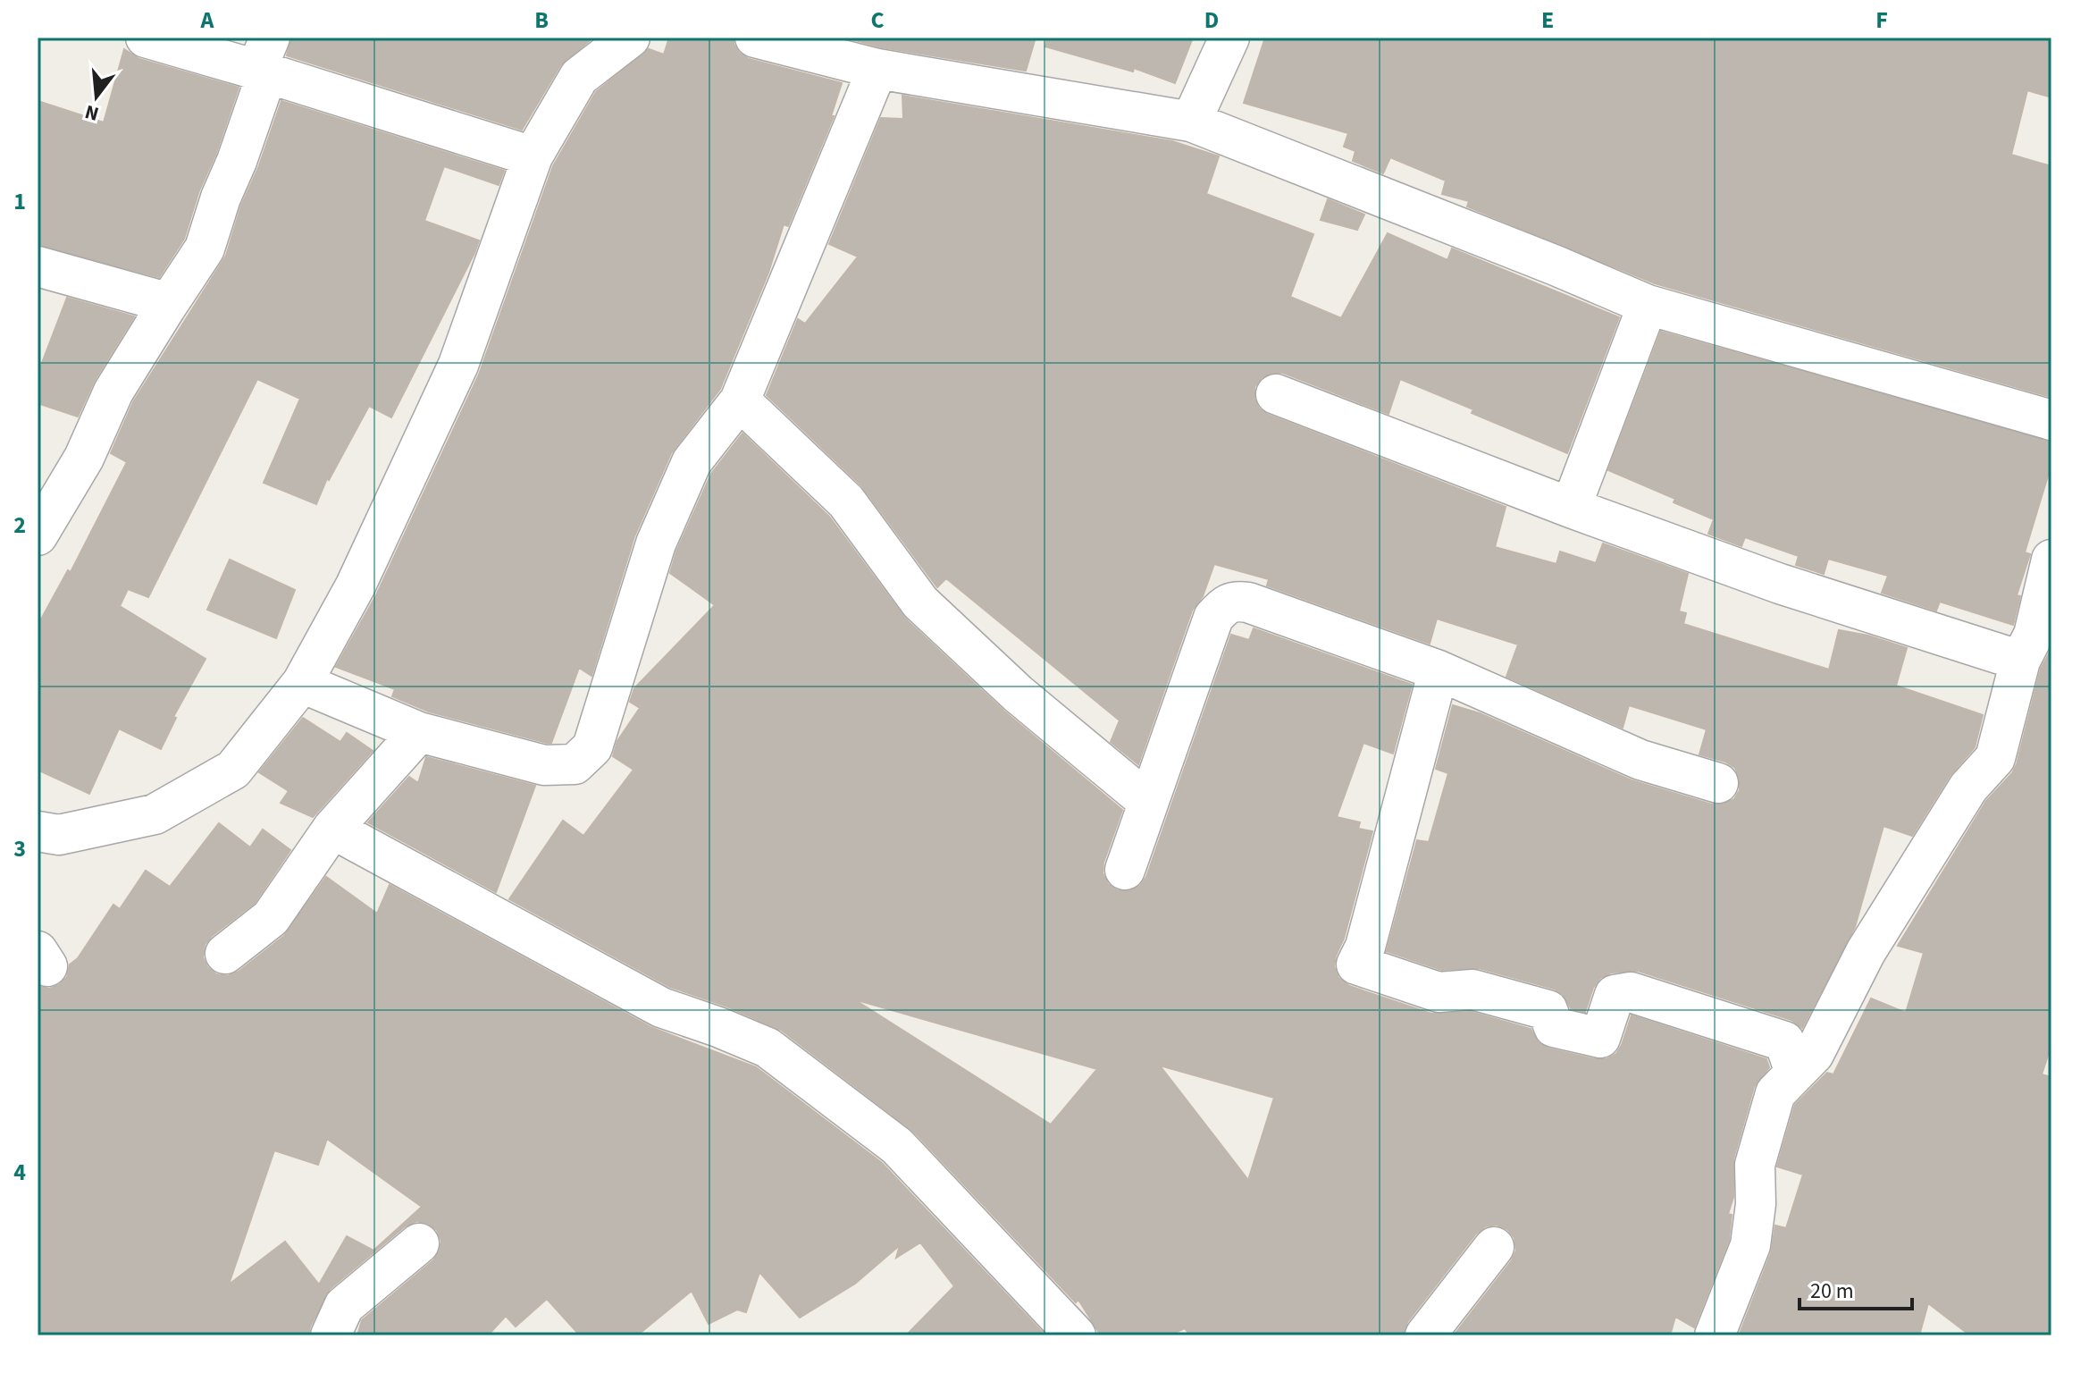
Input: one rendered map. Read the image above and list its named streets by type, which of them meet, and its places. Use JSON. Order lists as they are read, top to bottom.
{
  "scale_bar": "20 m",
  "north": "bottom",
  "grid": {
    "columns": [
      "A",
      "B",
      "C",
      "D",
      "E",
      "F"
    ],
    "rows": [
      "1",
      "2",
      "3",
      "4"
    ]
  }
}
